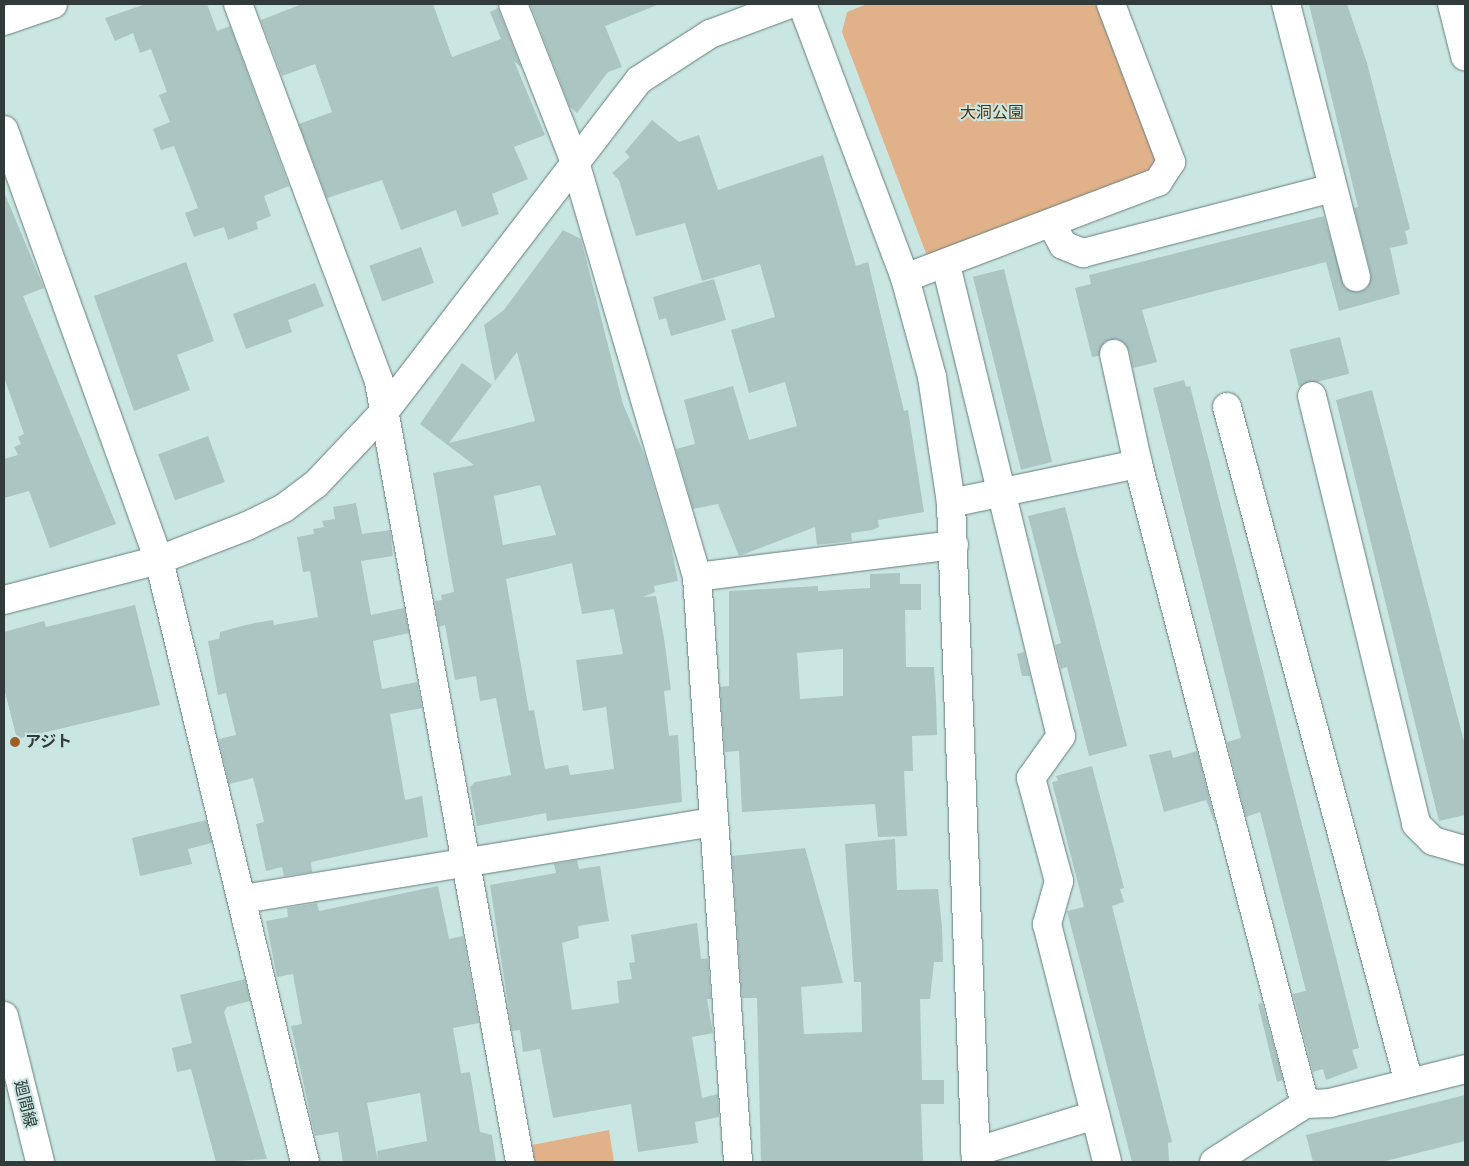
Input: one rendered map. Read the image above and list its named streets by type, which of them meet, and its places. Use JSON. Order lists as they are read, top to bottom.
{
  "streets": {
    "street": ["廻間線"]
  },
  "parks": ["大洞公園"],
  "places": ["アジト"]
}
